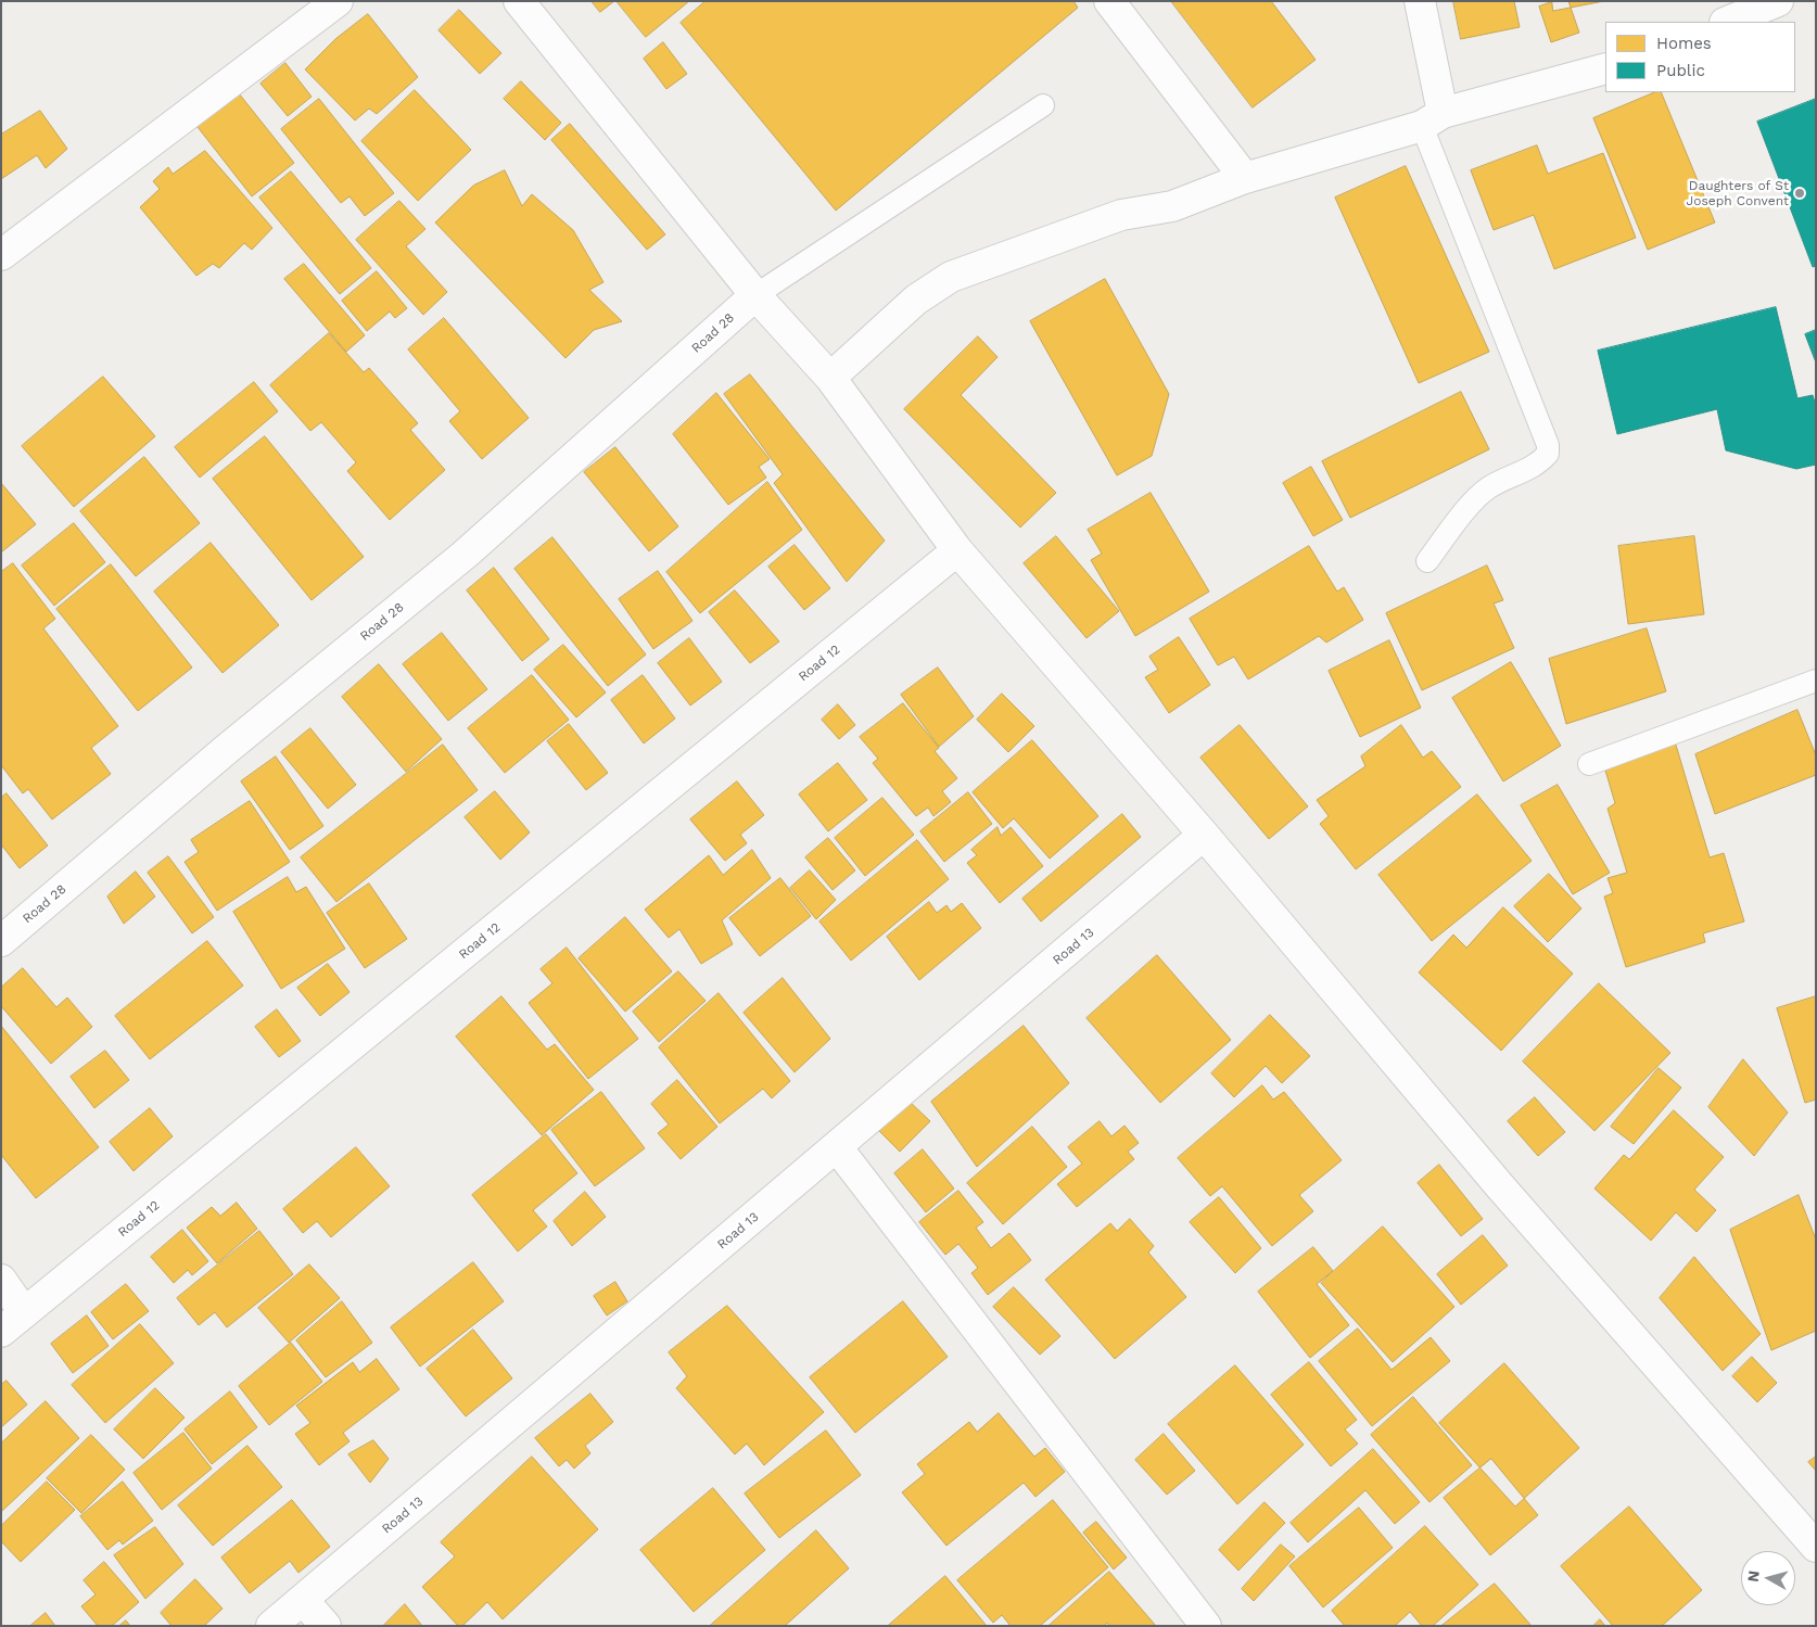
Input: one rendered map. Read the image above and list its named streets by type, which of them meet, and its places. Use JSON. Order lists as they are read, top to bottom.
{
  "streets": {
    "street": ["Road 28", "Road 12", "Road 13"]
  },
  "places": ["Daughters of St Joseph Convent"],
  "legend": ["Homes", "Public"],
  "north": "left"
}
